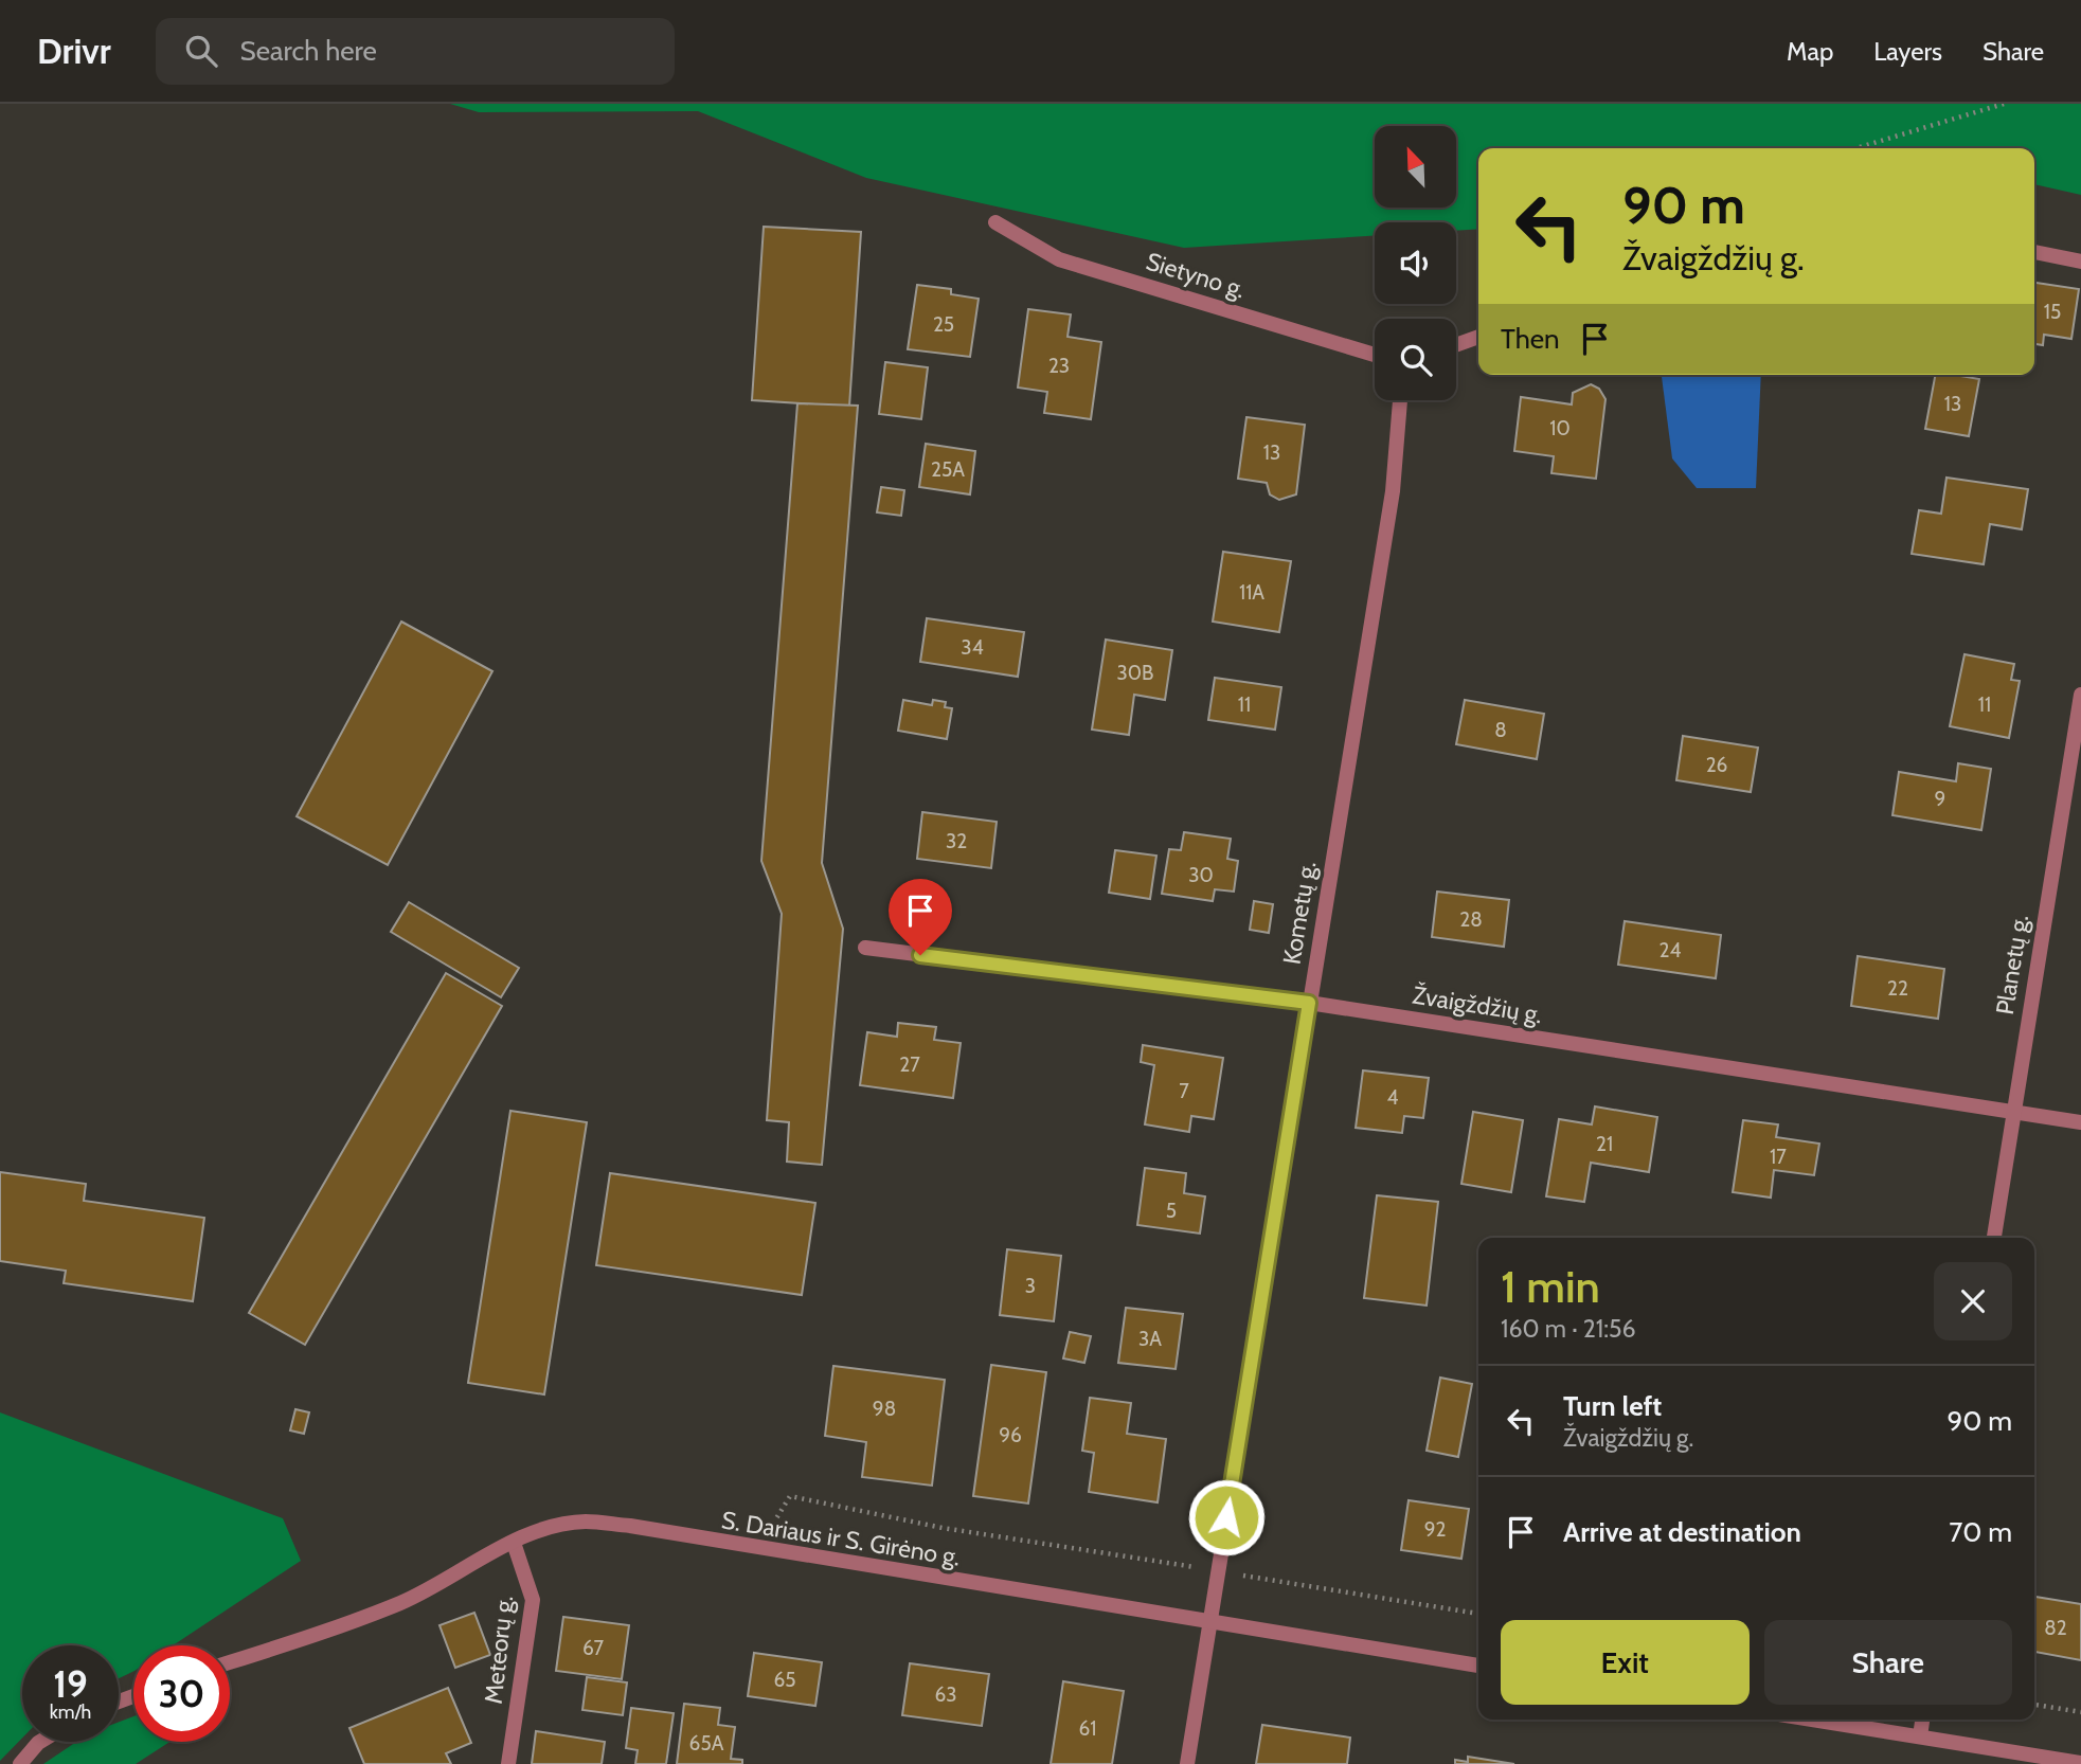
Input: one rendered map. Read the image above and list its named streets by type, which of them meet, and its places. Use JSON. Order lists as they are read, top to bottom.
{
  "streets": {
    "street": [
      "Sietyno g.",
      "Kometų g.",
      "Planetų g.",
      "Žvaigždžių g.",
      "S. Dariaus ir S. Girėno g.",
      "Meteorų g."
    ]
  },
  "crossings": [
    ["Kometų g.", "Žvaigždžių g."],
    ["Kometų g.", "S. Dariaus ir S. Girėno g."],
    ["Planetų g.", "Žvaigždžių g."],
    ["S. Dariaus ir S. Girėno g.", "Meteorų g."]
  ],
  "house_numbers": [
    "15",
    "25",
    "23",
    "13",
    "10",
    "13",
    "25A",
    "11A",
    "34",
    "30B",
    "11",
    "11",
    "8",
    "26",
    "9",
    "32",
    "30",
    "28",
    "24",
    "22",
    "27",
    "7",
    "4",
    "21",
    "17",
    "5",
    "3",
    "3A",
    "98",
    "96",
    "92",
    "82",
    "67",
    "65",
    "63",
    "61",
    "65A"
  ],
  "north": "top left",
  "page": {
    "header": "Drivr",
    "search": "Search here",
    "nav": ["Map", "Layers", "Share"],
    "turn": ["90 m", "Žvaigždžių g."],
    "then": "Then",
    "heading": ["1 min", "160 m · 21:56"],
    "list": [
      {
        "name": "Turn left",
        "note": "Žvaigždžių g.",
        "value": "90 m"
      },
      {
        "name": "Arrive at destination",
        "value": "70 m"
      }
    ],
    "buttons": ["Exit", "Share"],
    "speed": "19 km/h",
    "limit": "30"
  }
}
